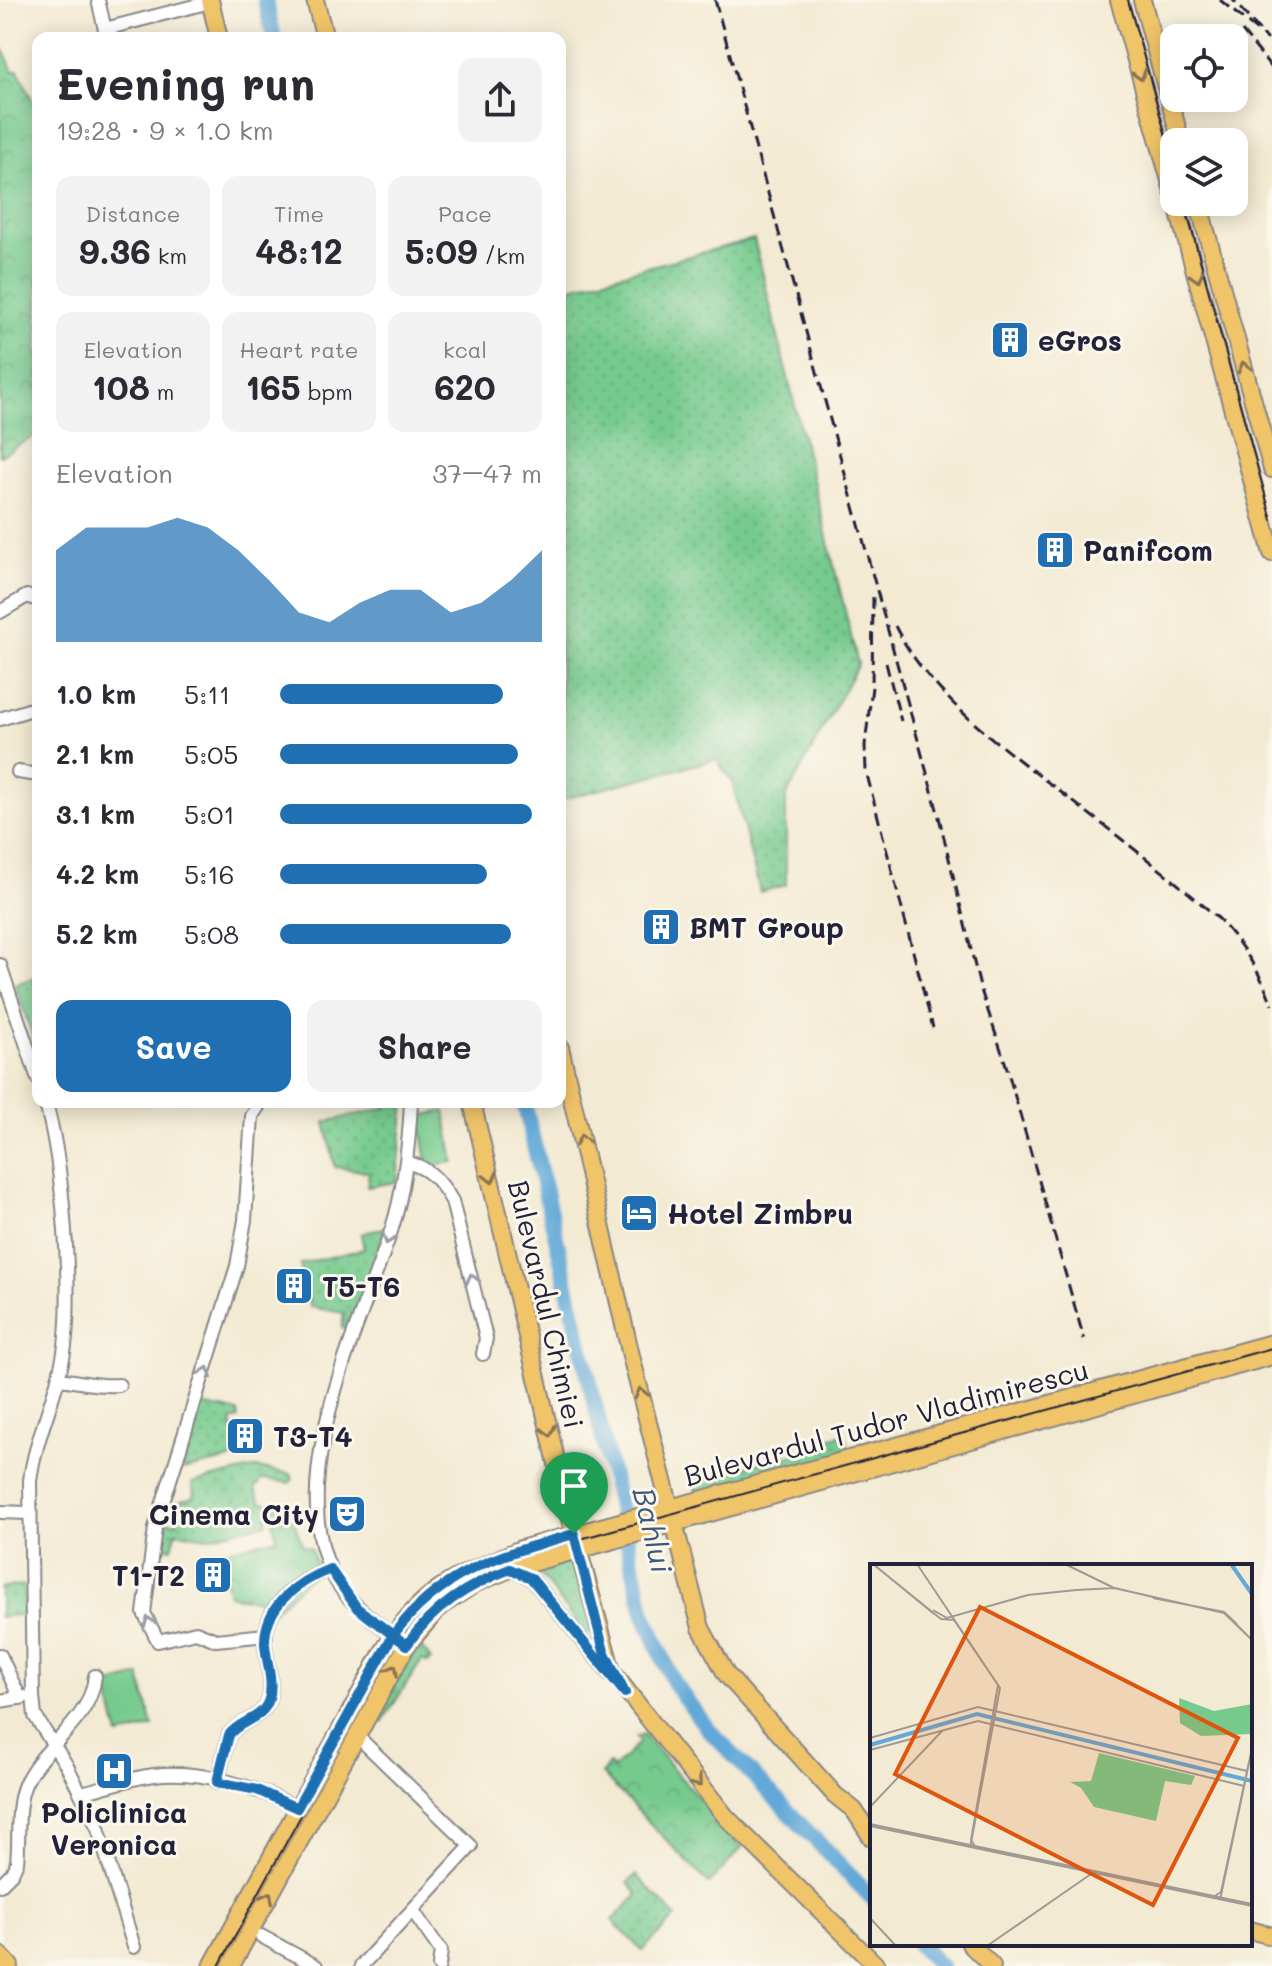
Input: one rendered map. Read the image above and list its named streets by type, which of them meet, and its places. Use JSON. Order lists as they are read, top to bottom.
{
  "streets": {
    "main road": ["Bulevardul Chimiei", "Bulevardul Tudor Vladimirescu"]
  },
  "crossings": [
    ["Bulevardul Chimiei", "Bulevardul Tudor Vladimirescu"]
  ],
  "water": ["Bahlui"],
  "places": {
    "building": [
      "eGros",
      "Panifcom",
      "BMT Group",
      "T5-T6",
      "T3-T4",
      "T1-T2"
    ],
    "hotel": ["Hotel Zimbru"],
    "theatre": ["Cinema City"],
    "hospital": ["Policlinica Veronica"]
  },
  "page": {
    "heading": ["Evening run", "19:28 · 9 × 1.0 km"],
    "stats": [
      ["Distance", "9.36 km"],
      ["Time", "48:12"],
      ["Pace", "5:09 /km"],
      ["Elevation", "108 m"],
      ["Heart rate", "165 bpm"],
      ["kcal", "620"]
    ],
    "chart": ["Elevation", "37–47 m"],
    "list": [
      {
        "name": "1.0 km",
        "note": "5:11"
      },
      {
        "name": "2.1 km",
        "note": "5:05"
      },
      {
        "name": "3.1 km",
        "note": "5:01"
      },
      {
        "name": "4.2 km",
        "note": "5:16"
      },
      {
        "name": "5.2 km",
        "note": "5:08"
      }
    ],
    "buttons": ["Save", "Share"]
  }
}
